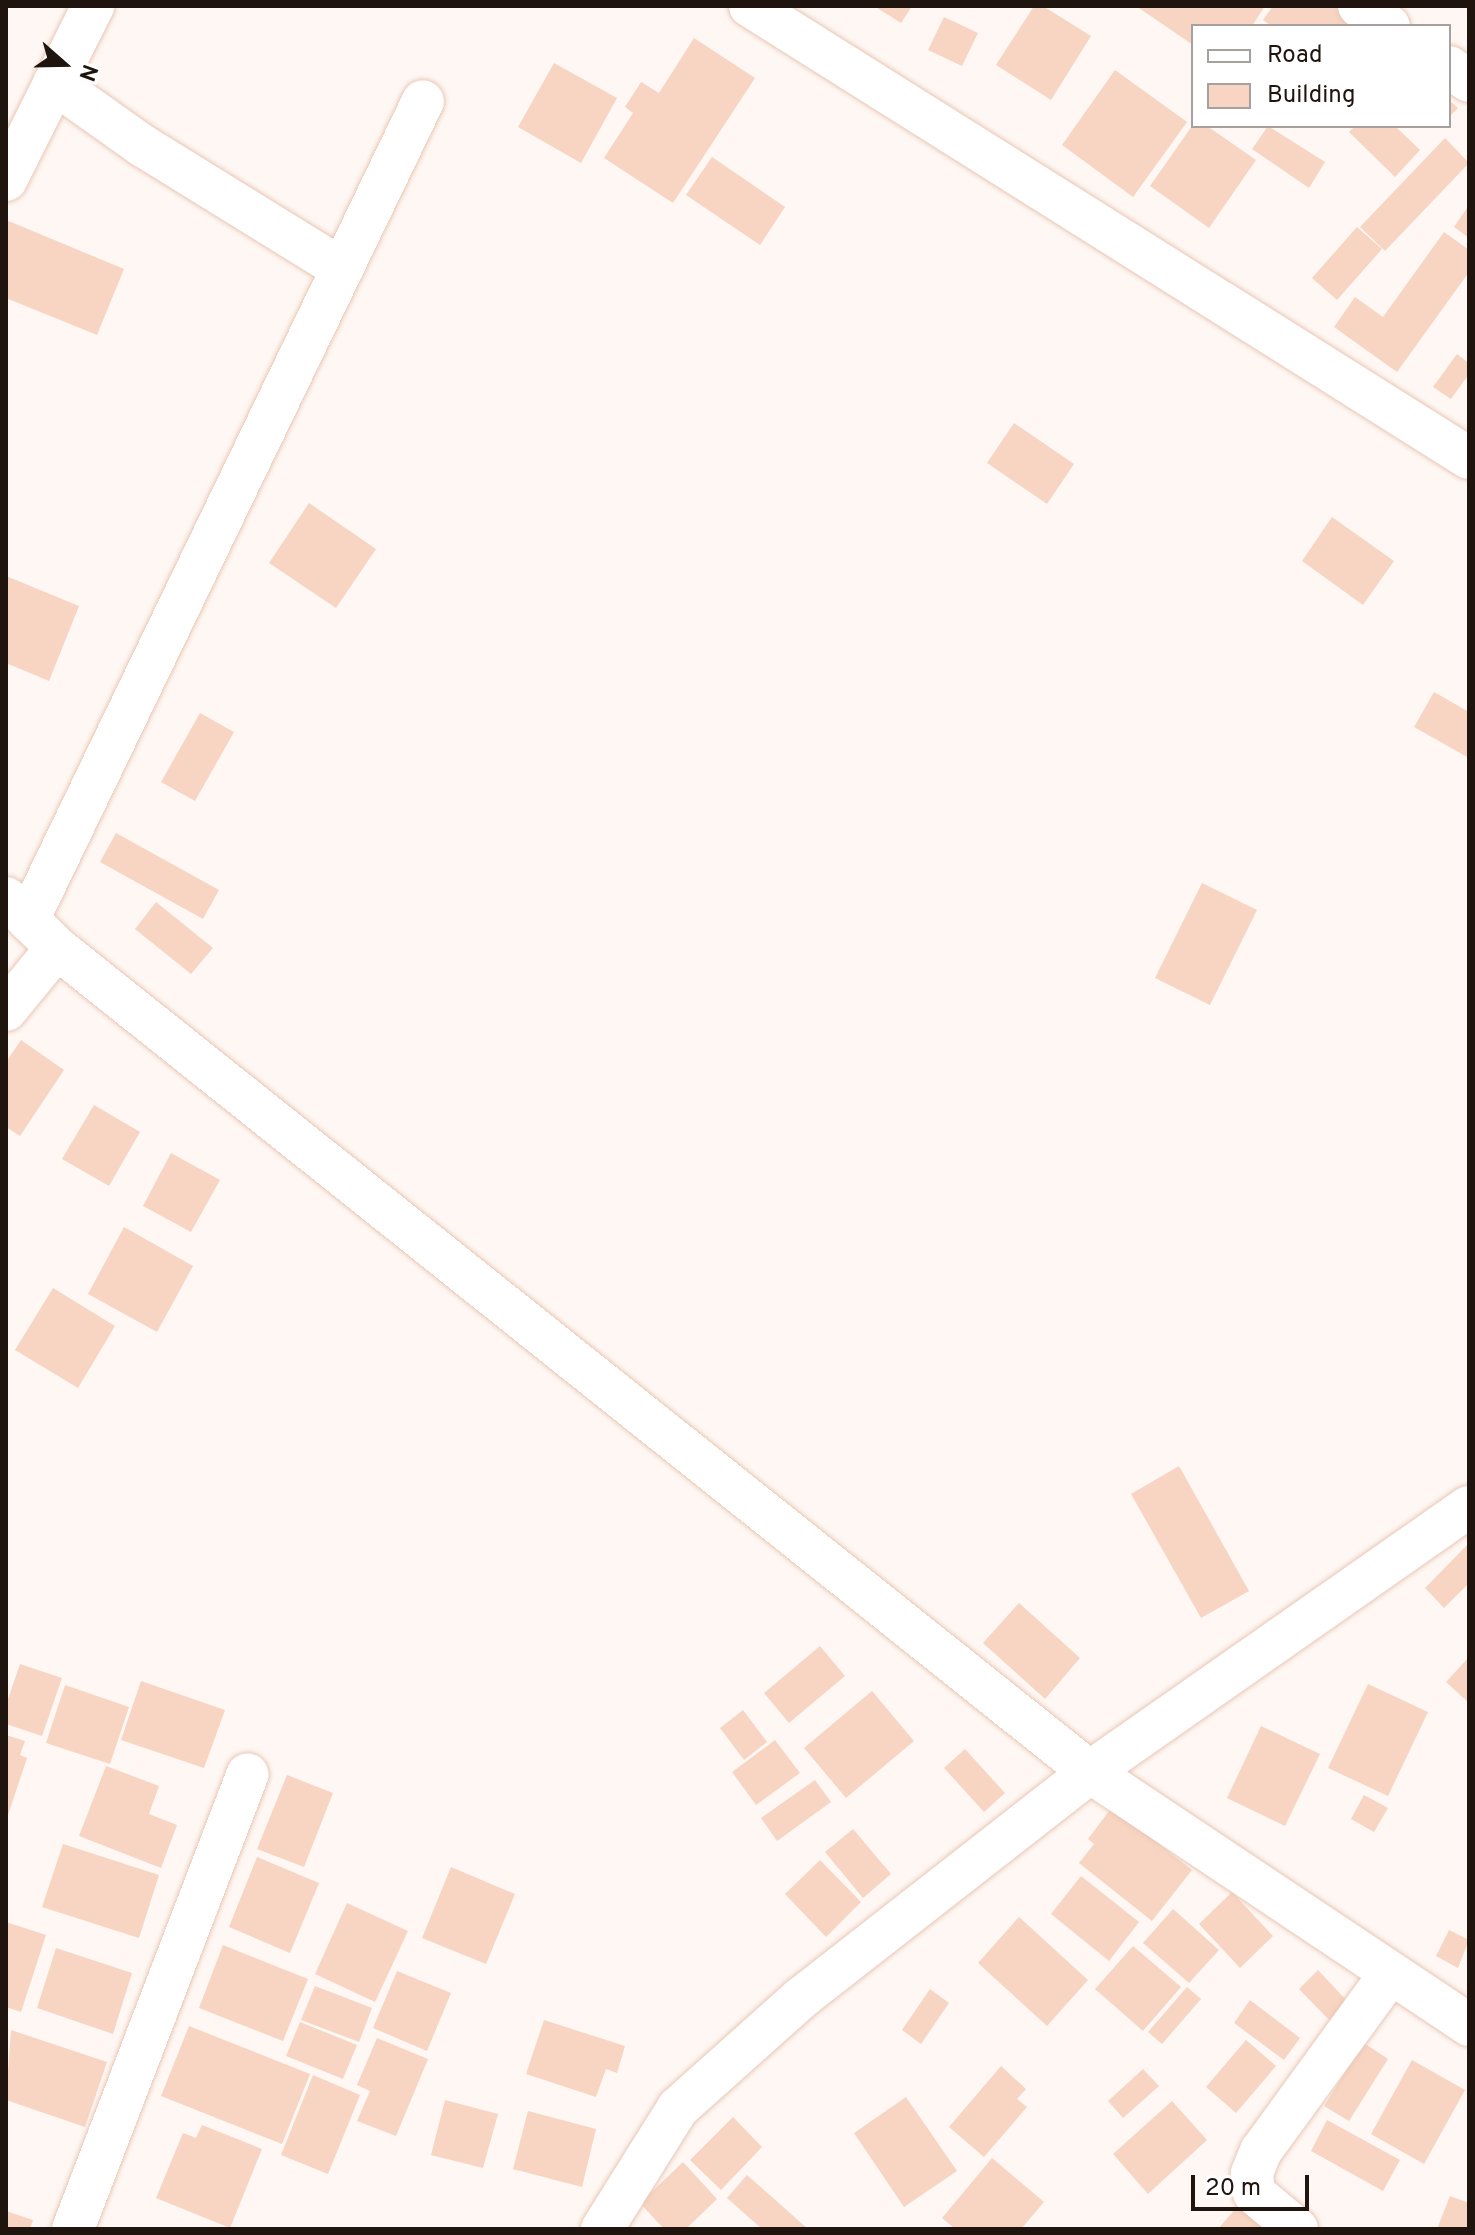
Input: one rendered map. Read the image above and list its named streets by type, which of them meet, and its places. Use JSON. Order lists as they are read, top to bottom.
{
  "legend": ["Road", "Building"],
  "scale_bar": "20 m",
  "north": "right"
}
